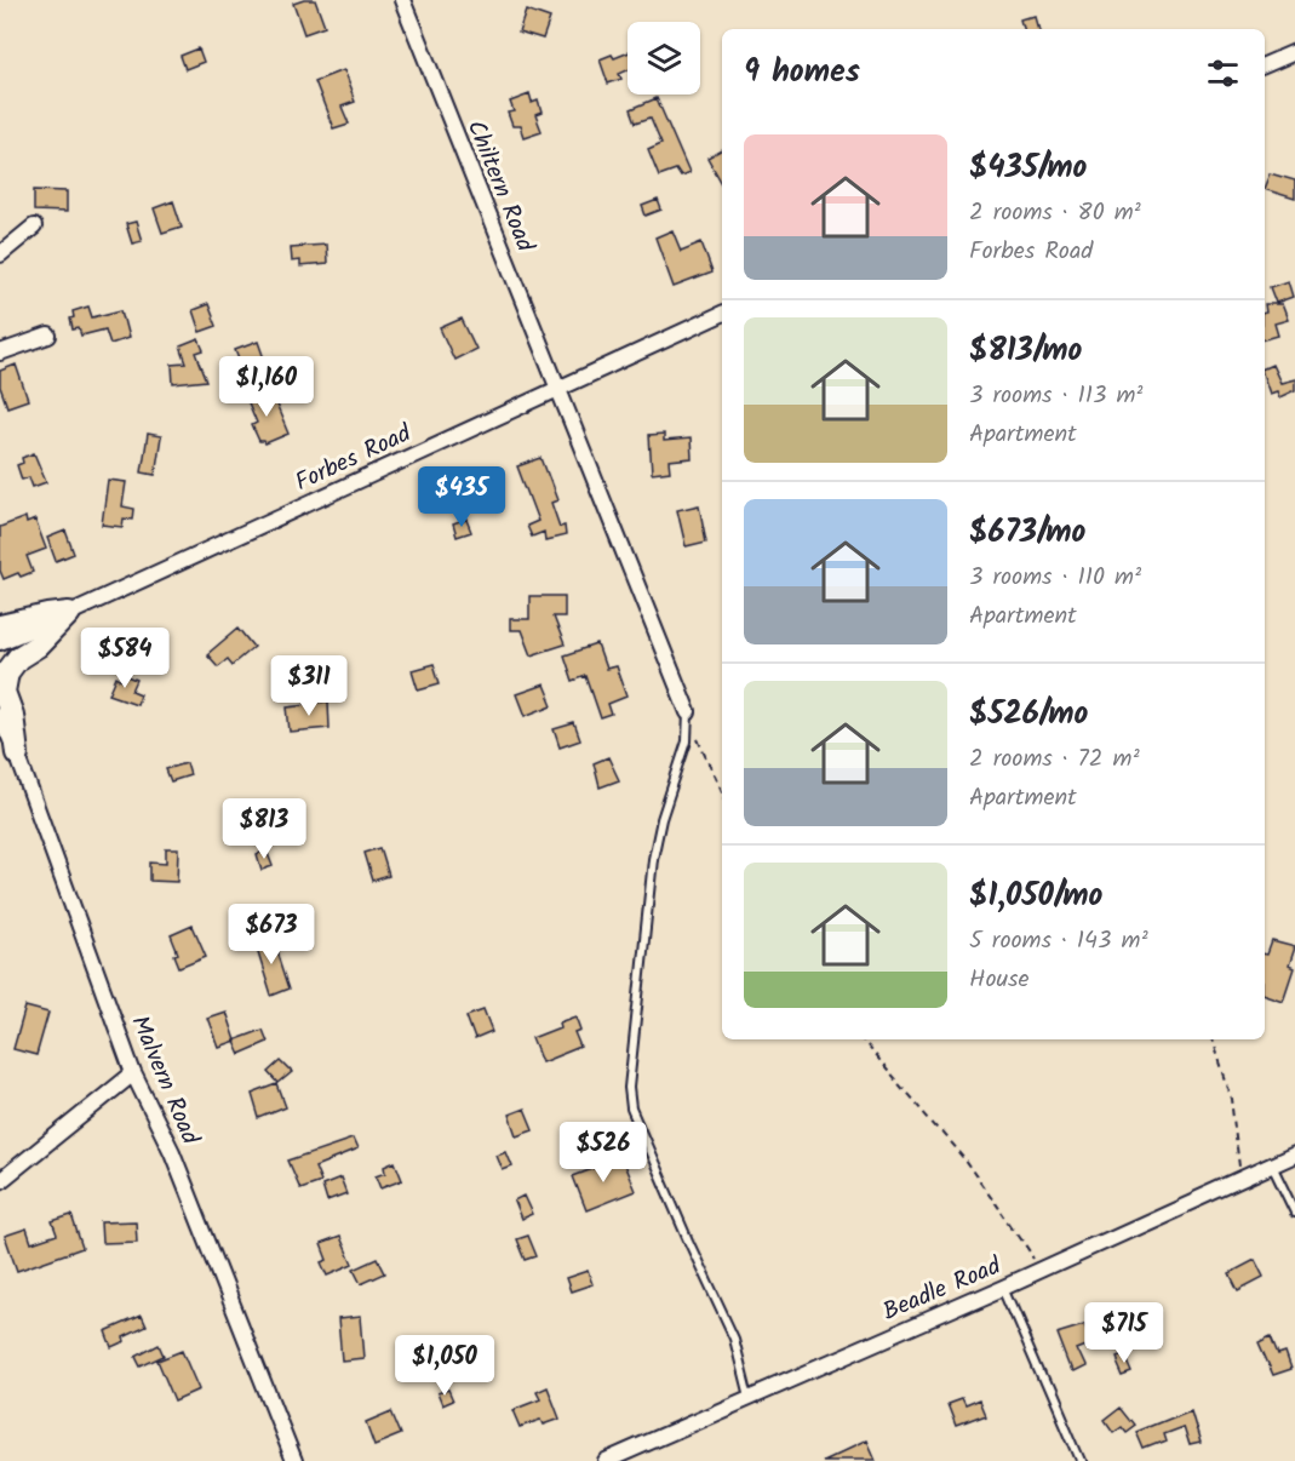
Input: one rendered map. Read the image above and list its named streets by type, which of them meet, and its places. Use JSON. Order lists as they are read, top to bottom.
{
  "streets": {
    "street": [
      "Chiltern Road",
      "Forbes Road",
      "Malvern Road",
      "Beadle Road"
    ]
  },
  "crossings": [
    ["Chiltern Road", "Forbes Road"]
  ],
  "page": {
    "heading": "9 homes",
    "list": [
      {
        "name": "$435/mo",
        "note": "2 rooms · 80 m² · Forbes Road"
      },
      {
        "name": "$813/mo",
        "note": "3 rooms · 113 m² · Apartment"
      },
      {
        "name": "$673/mo",
        "note": "3 rooms · 110 m² · Apartment"
      },
      {
        "name": "$526/mo",
        "note": "2 rooms · 72 m² · Apartment"
      },
      {
        "name": "$1,050/mo",
        "note": "5 rooms · 143 m² · House"
      }
    ],
    "price": [
      "$1,160",
      "$435",
      "$584",
      "$311",
      "$813",
      "$673",
      "$526",
      "$715",
      "$1,050"
    ]
  }
}
